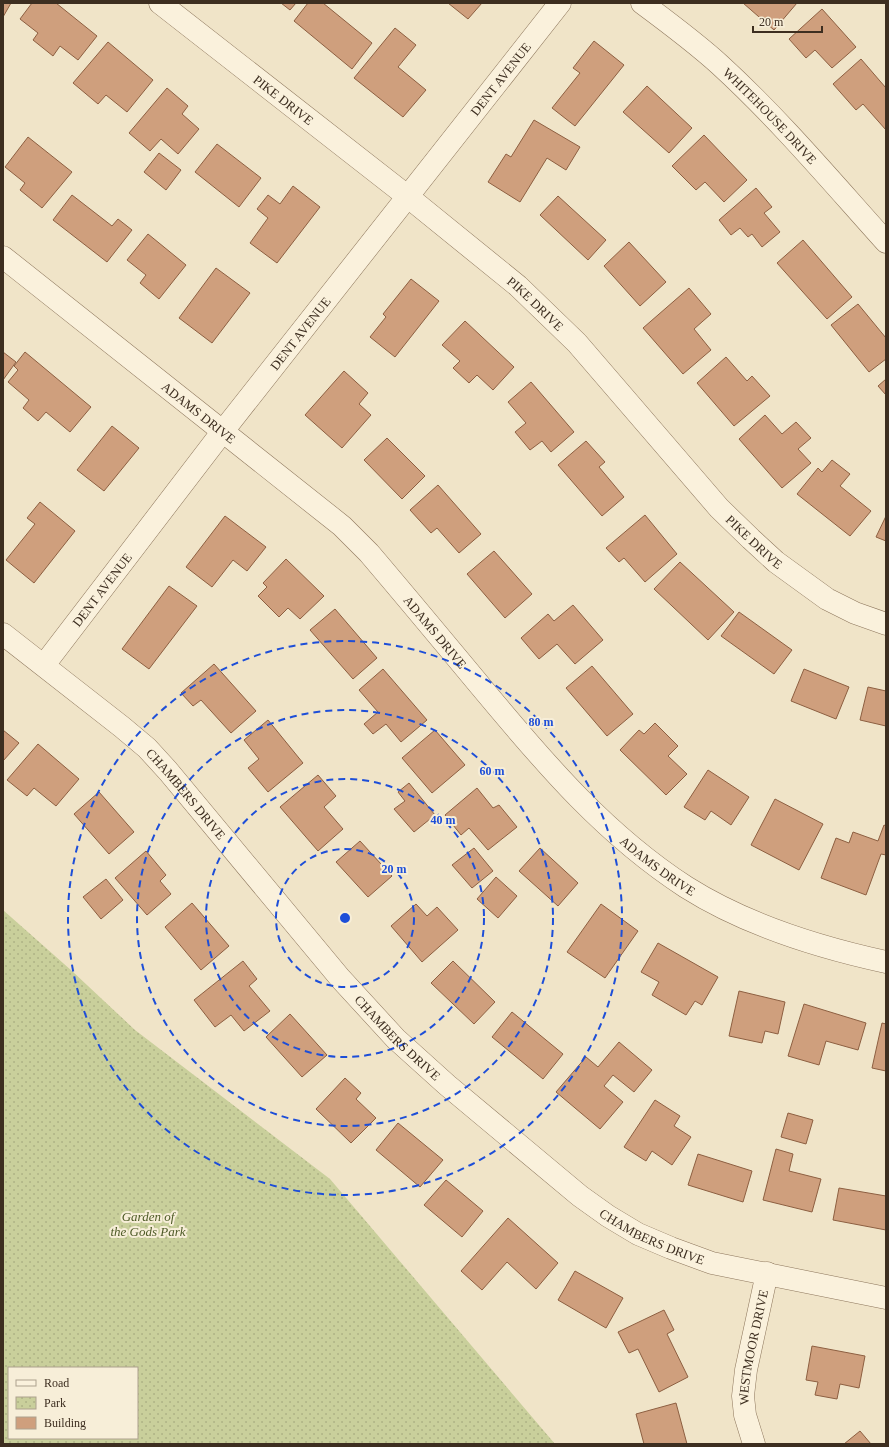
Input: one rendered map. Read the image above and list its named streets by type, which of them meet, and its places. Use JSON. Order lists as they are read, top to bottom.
{
  "streets": {
    "street": [
      "DENT AVENUE",
      "PIKE DRIVE",
      "WHITEHOUSE DRIVE",
      "ADAMS DRIVE",
      "CHAMBERS DRIVE",
      "WESTMOOR DRIVE"
    ]
  },
  "crossings": [
    ["DENT AVENUE", "PIKE DRIVE"],
    ["DENT AVENUE", "ADAMS DRIVE"],
    ["DENT AVENUE", "CHAMBERS DRIVE"],
    ["CHAMBERS DRIVE", "WESTMOOR DRIVE"]
  ],
  "parks": ["Garden of the Gods Park"],
  "legend": ["Road", "Park", "Building"],
  "scale_bar": "20 m",
  "rings": [
    "80 m",
    "60 m",
    "40 m",
    "20 m"
  ]
}
